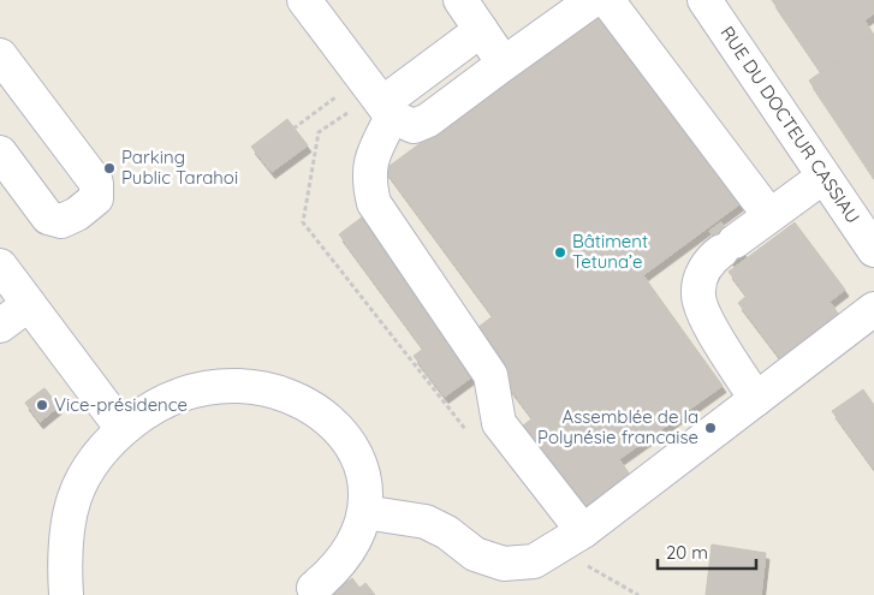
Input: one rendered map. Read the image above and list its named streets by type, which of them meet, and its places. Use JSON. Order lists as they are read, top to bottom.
{
  "streets": {
    "street": ["RUE DU DOCTEUR CASSIAU"]
  },
  "places": [
    "Parking Public Tarahoi",
    "Bâtiment Tetuna’e",
    "Vice-présidence",
    "Assemblée de la Polynésie francaise"
  ],
  "scale_bar": "20 m"
}
